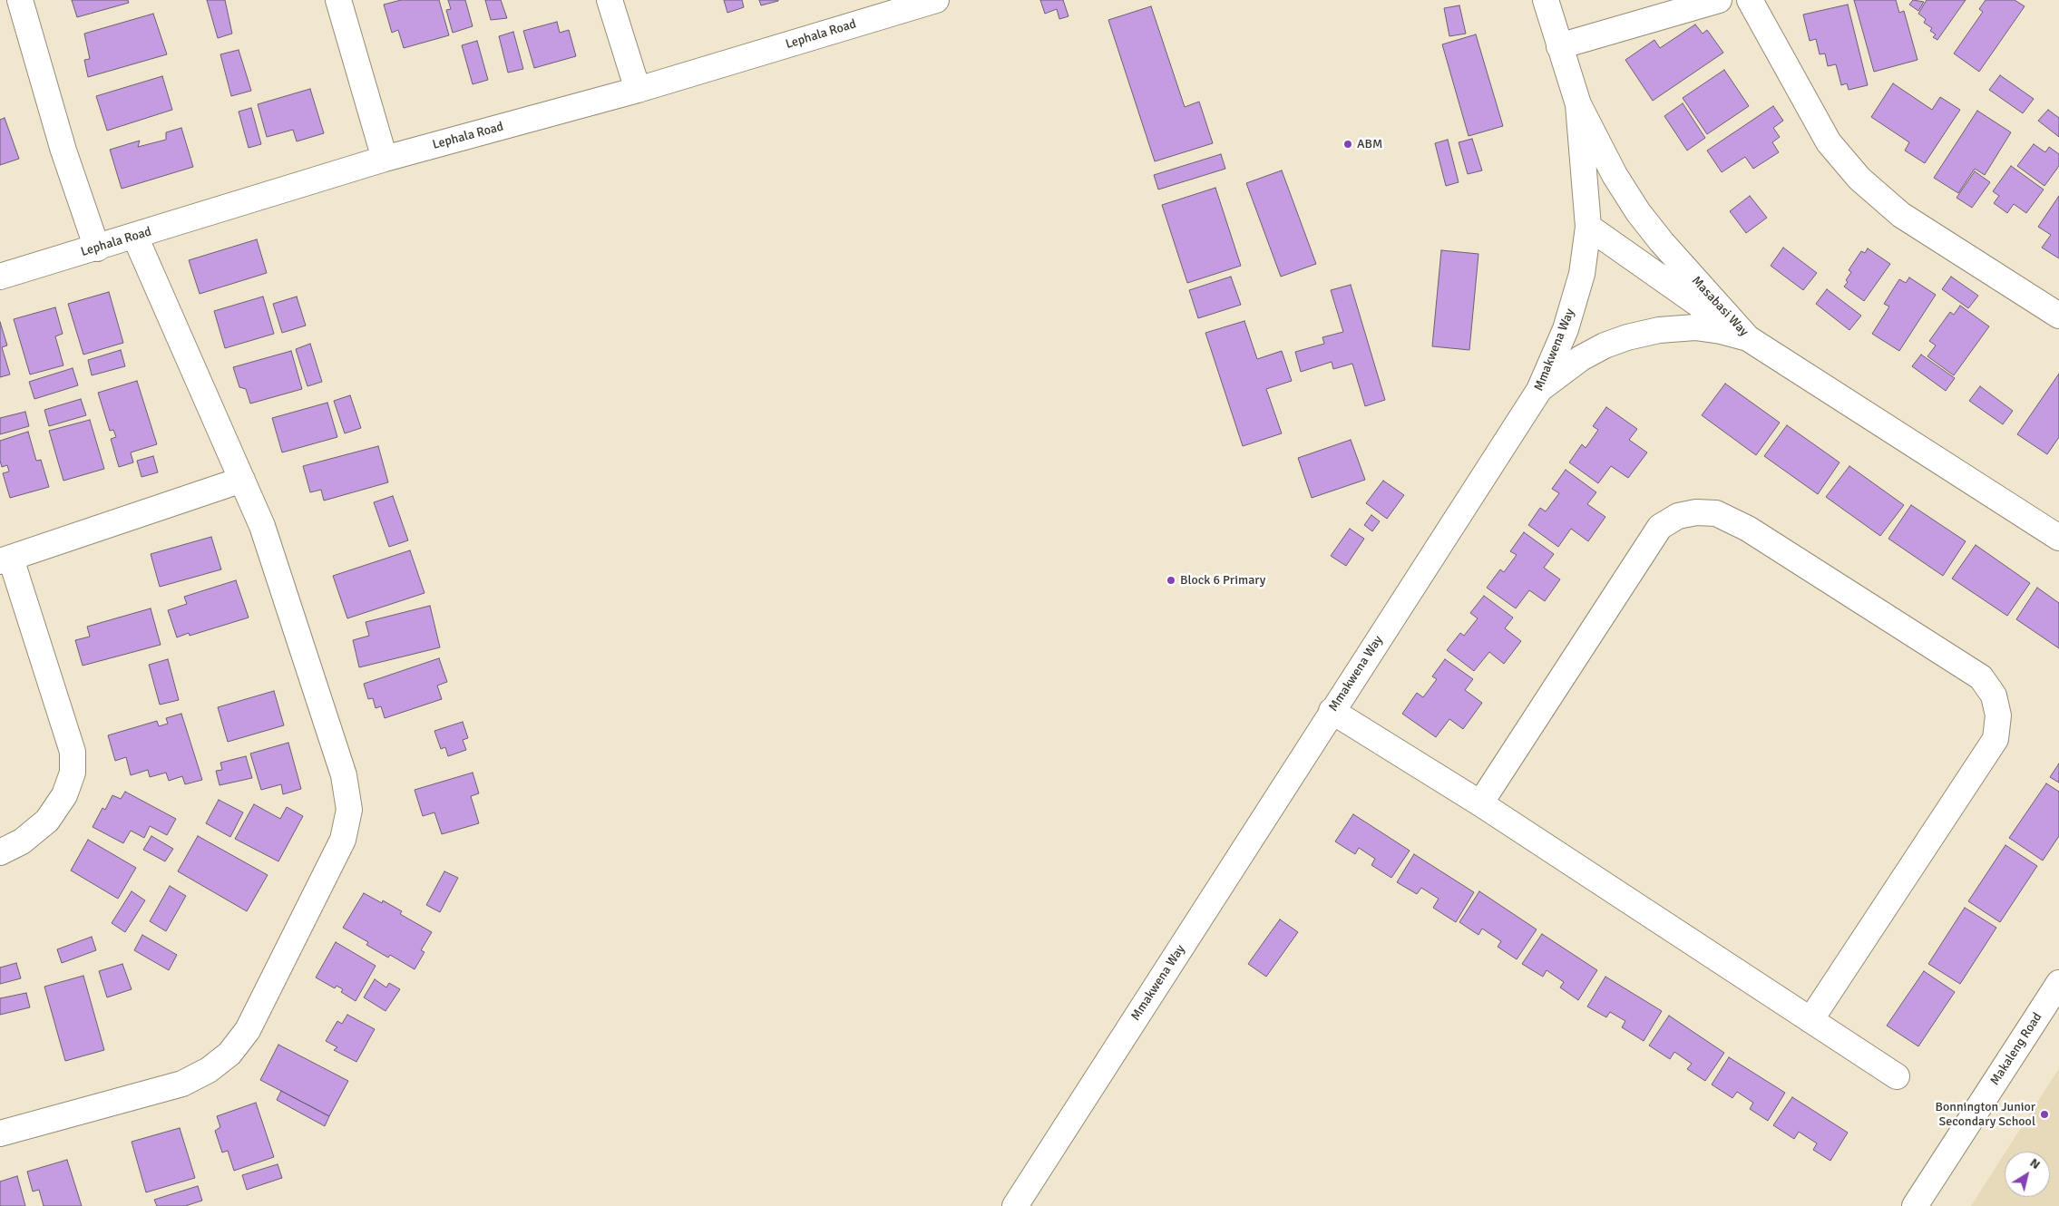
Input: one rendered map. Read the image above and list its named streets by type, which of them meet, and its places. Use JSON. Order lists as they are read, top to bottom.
{
  "streets": {
    "street": [
      "Lephala Road",
      "Masabasi Way",
      "Mmakwena Way",
      "Makaleng Road"
    ]
  },
  "crossings": [
    ["Masabasi Way", "Mmakwena Way"]
  ],
  "places": ["ABM", "Block 6 Primary", "Bonnington Junior Secondary School"],
  "north": "top right"
}
